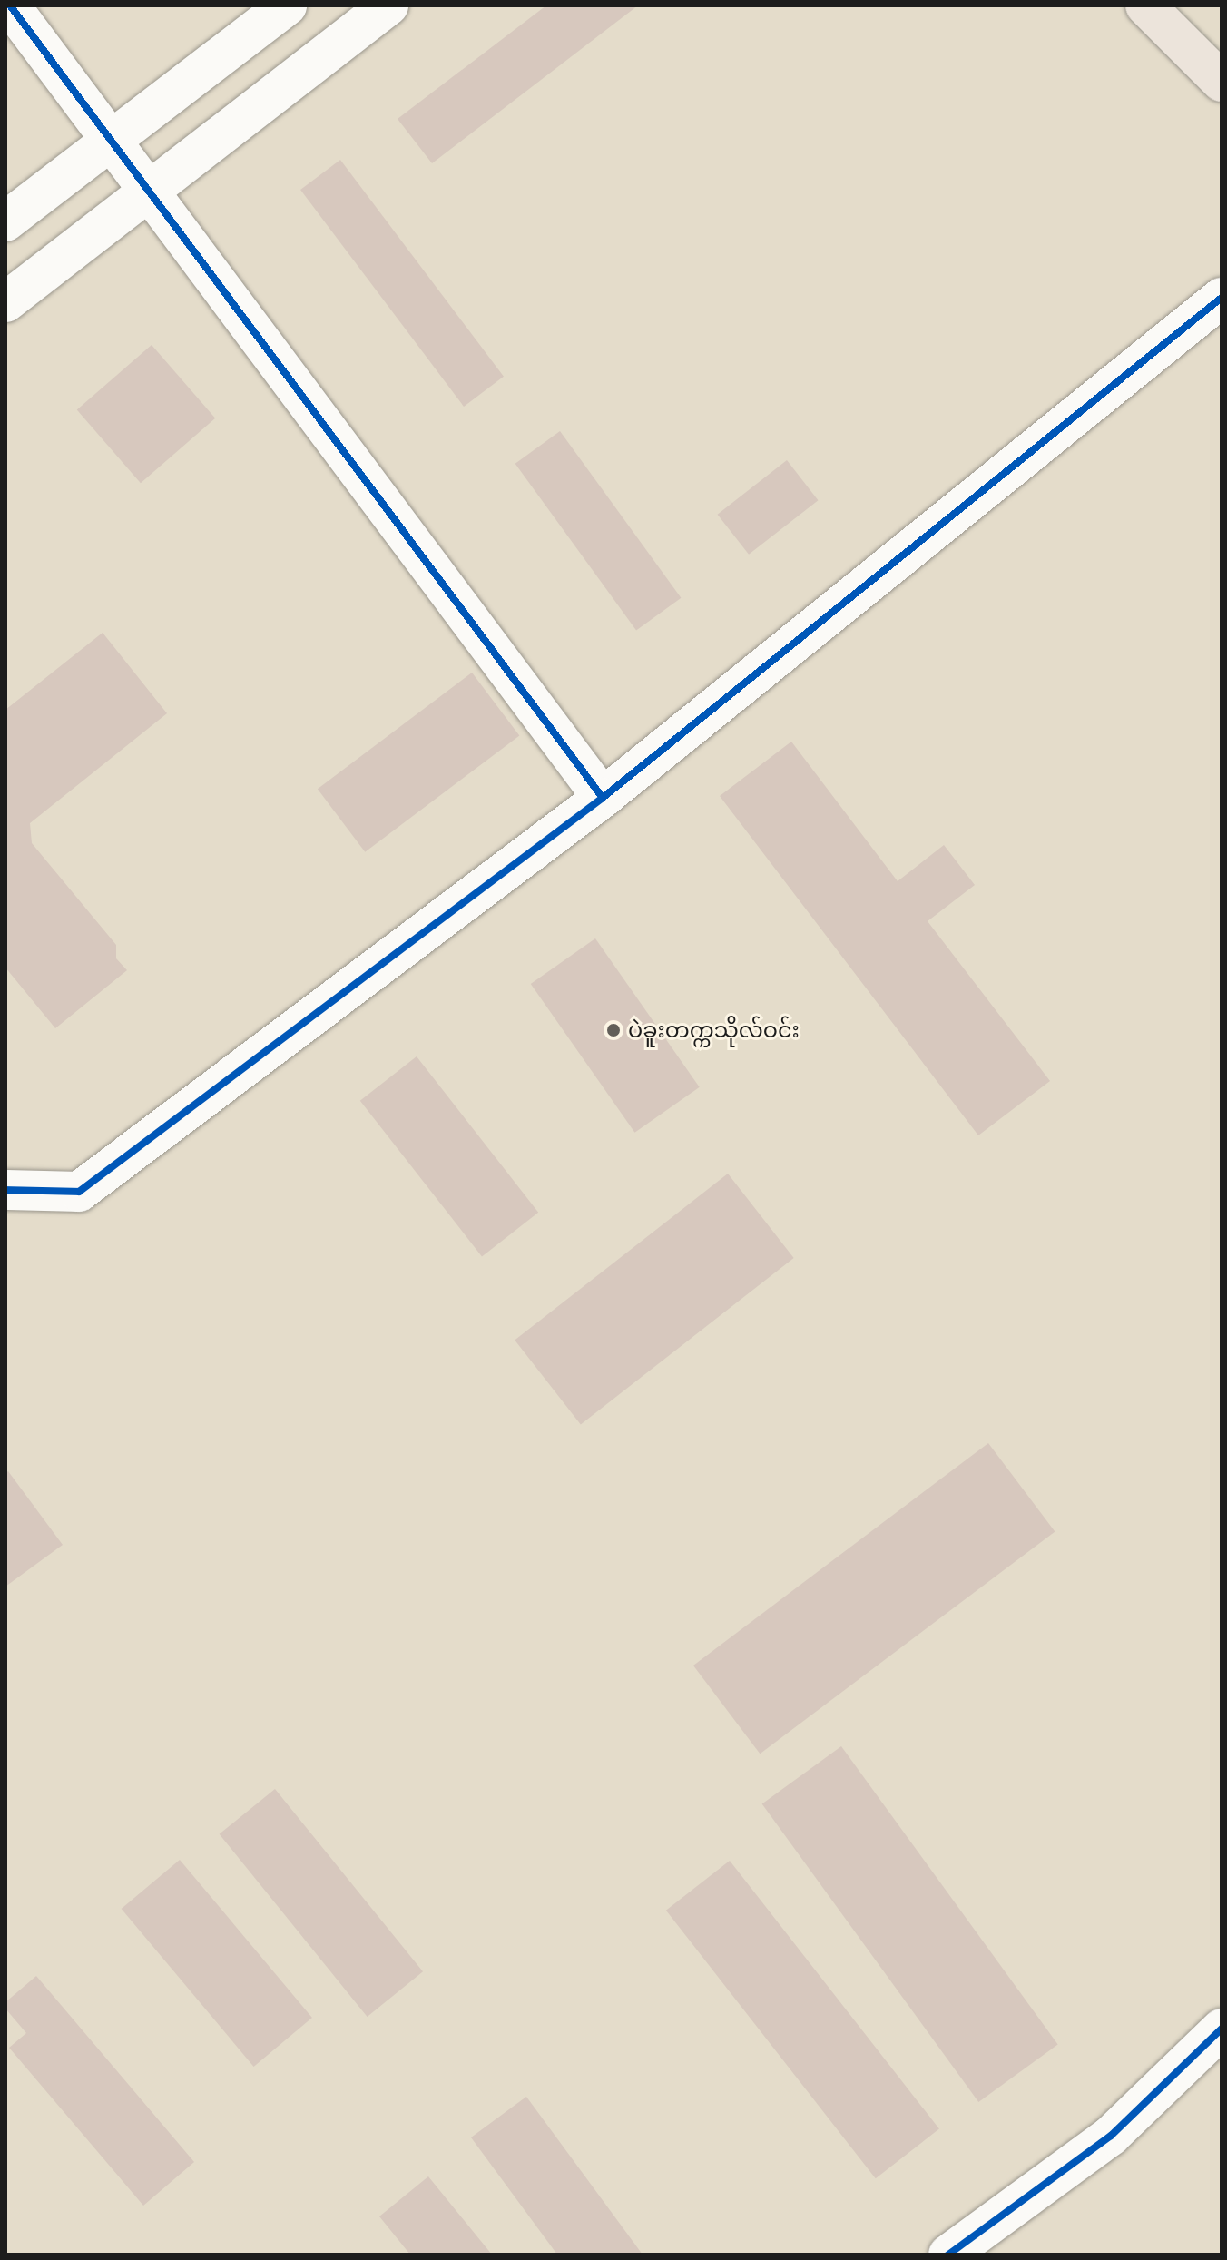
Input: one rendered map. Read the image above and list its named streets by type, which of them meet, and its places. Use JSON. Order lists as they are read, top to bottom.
{
  "places": ["ပဲခူးတက္ကသိုလ်ဝင်း"]
}
